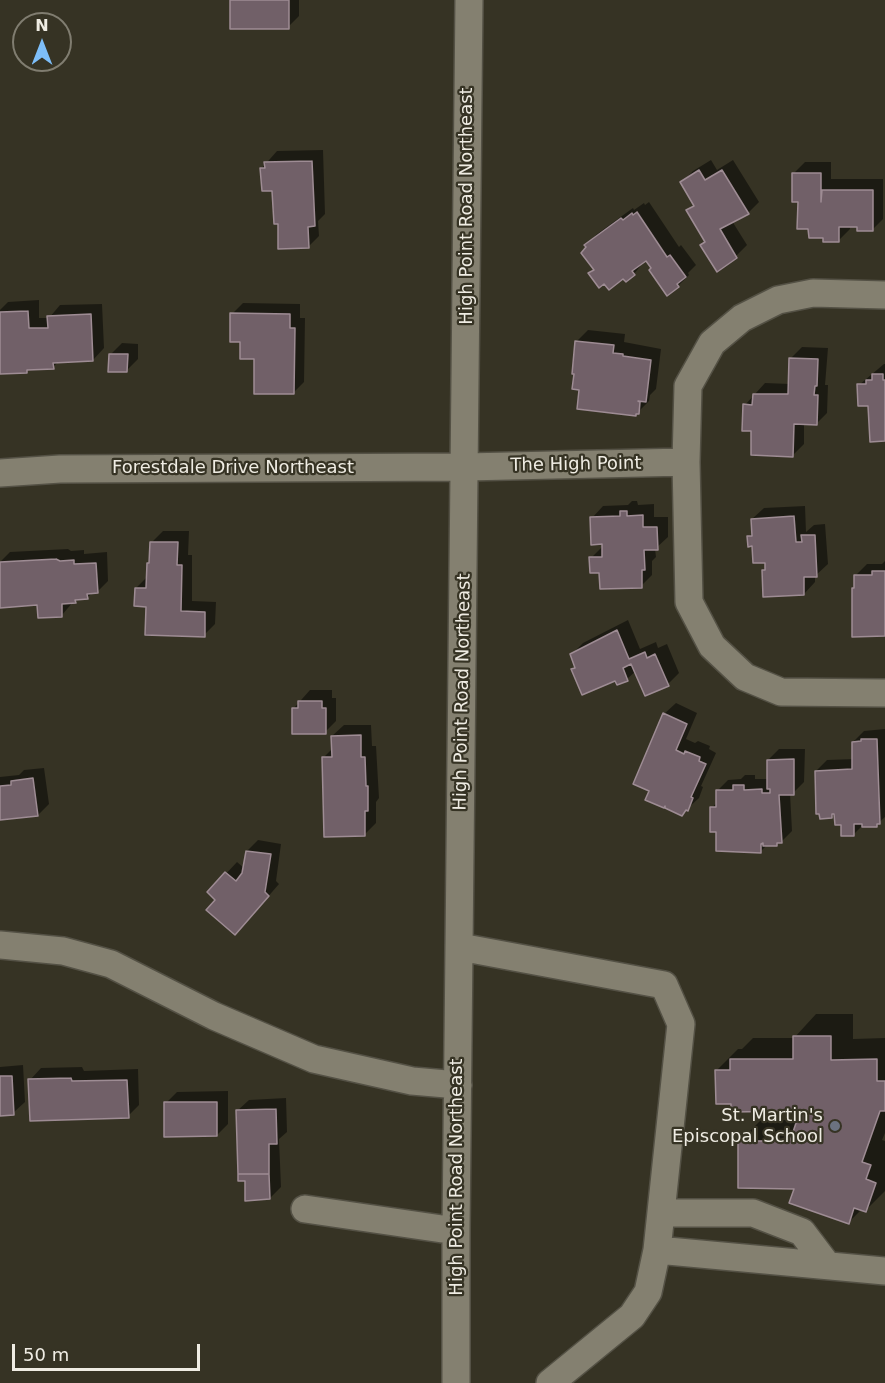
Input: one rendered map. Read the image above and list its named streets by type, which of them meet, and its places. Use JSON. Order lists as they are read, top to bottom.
{
  "streets": {
    "street": ["High Point Road Northeast", "The High Point", "Forestdale Drive Northeast"]
  },
  "crossings": [
    ["High Point Road Northeast", "The High Point"],
    ["High Point Road Northeast", "Forestdale Drive Northeast"],
    ["The High Point", "Forestdale Drive Northeast"]
  ],
  "places": ["St. Martin's Episcopal School"],
  "scale_bar": "50 m",
  "north": "top"
}
